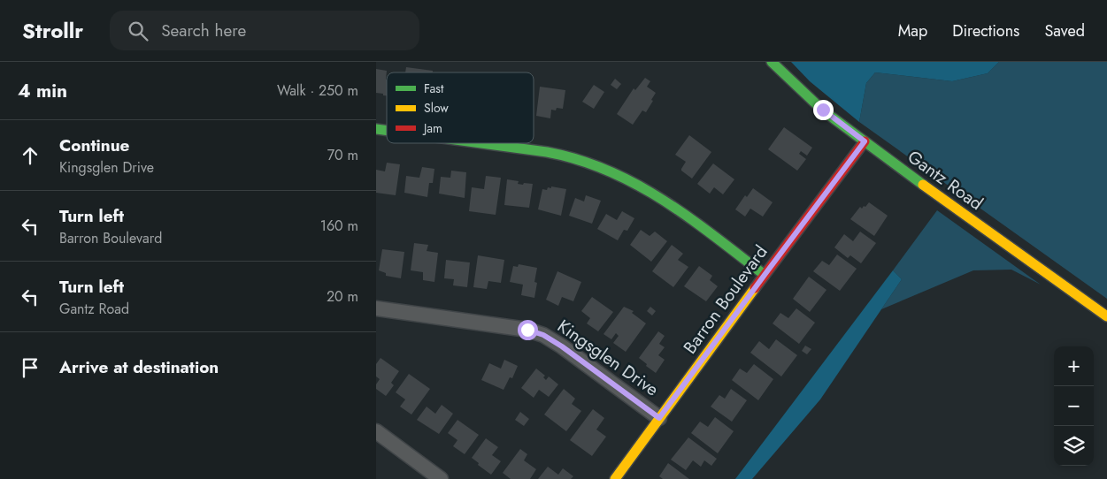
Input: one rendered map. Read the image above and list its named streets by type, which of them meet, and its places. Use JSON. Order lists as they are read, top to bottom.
{
  "streets": {
    "street": ["Gantz Road", "Barron Boulevard", "Kingsglen Drive"]
  },
  "crossings": [
    ["Gantz Road", "Barron Boulevard"],
    ["Barron Boulevard", "Kingsglen Drive"]
  ],
  "legend": ["Fast", "Slow", "Jam"],
  "page": {
    "header": "Strollr",
    "search": "Search here",
    "nav": ["Map", "Directions", "Saved"],
    "heading": ["4 min", "Walk · 250 m"],
    "list": [
      ["Continue", "Kingsglen Drive", "70 m"],
      ["Turn left", "Barron Boulevard", "160 m"],
      ["Turn left", "Gantz Road", "20 m"],
      "Arrive at destination"
    ],
    "map_buttons": ["+", "−"]
  }
}
